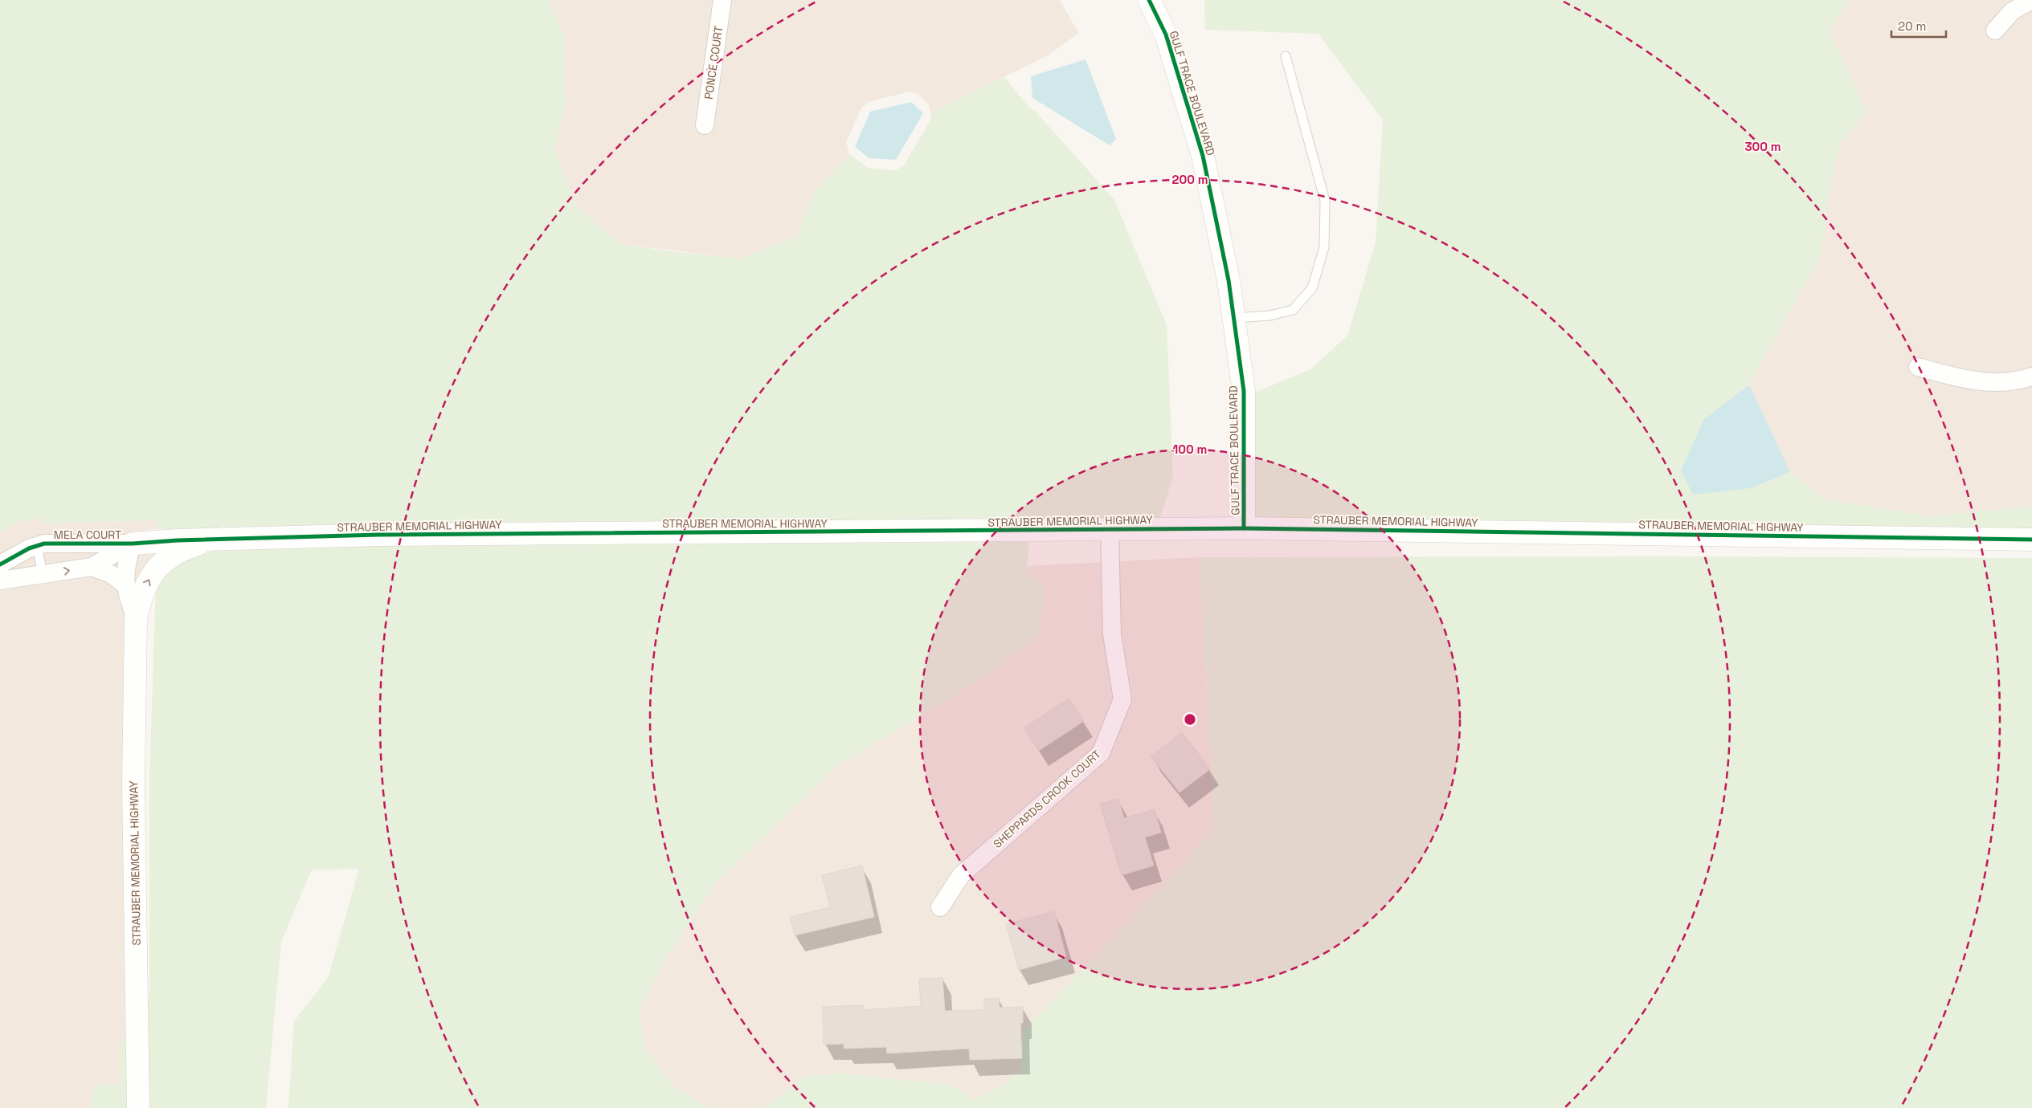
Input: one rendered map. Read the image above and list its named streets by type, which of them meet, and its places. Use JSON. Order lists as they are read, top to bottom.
{
  "streets": {
    "street": [
      "PONCE COURT",
      "GULF TRACE BOULEVARD",
      "STRAUBER MEMORIAL HIGHWAY",
      "MELA COURT",
      "SHEPPARDS CROOK COURT"
    ]
  },
  "crossings": [
    ["GULF TRACE BOULEVARD", "STRAUBER MEMORIAL HIGHWAY"],
    ["STRAUBER MEMORIAL HIGHWAY", "MELA COURT"],
    ["STRAUBER MEMORIAL HIGHWAY", "SHEPPARDS CROOK COURT"]
  ],
  "scale_bar": "20 m",
  "rings": ["300 m", "200 m", "100 m"]
}
